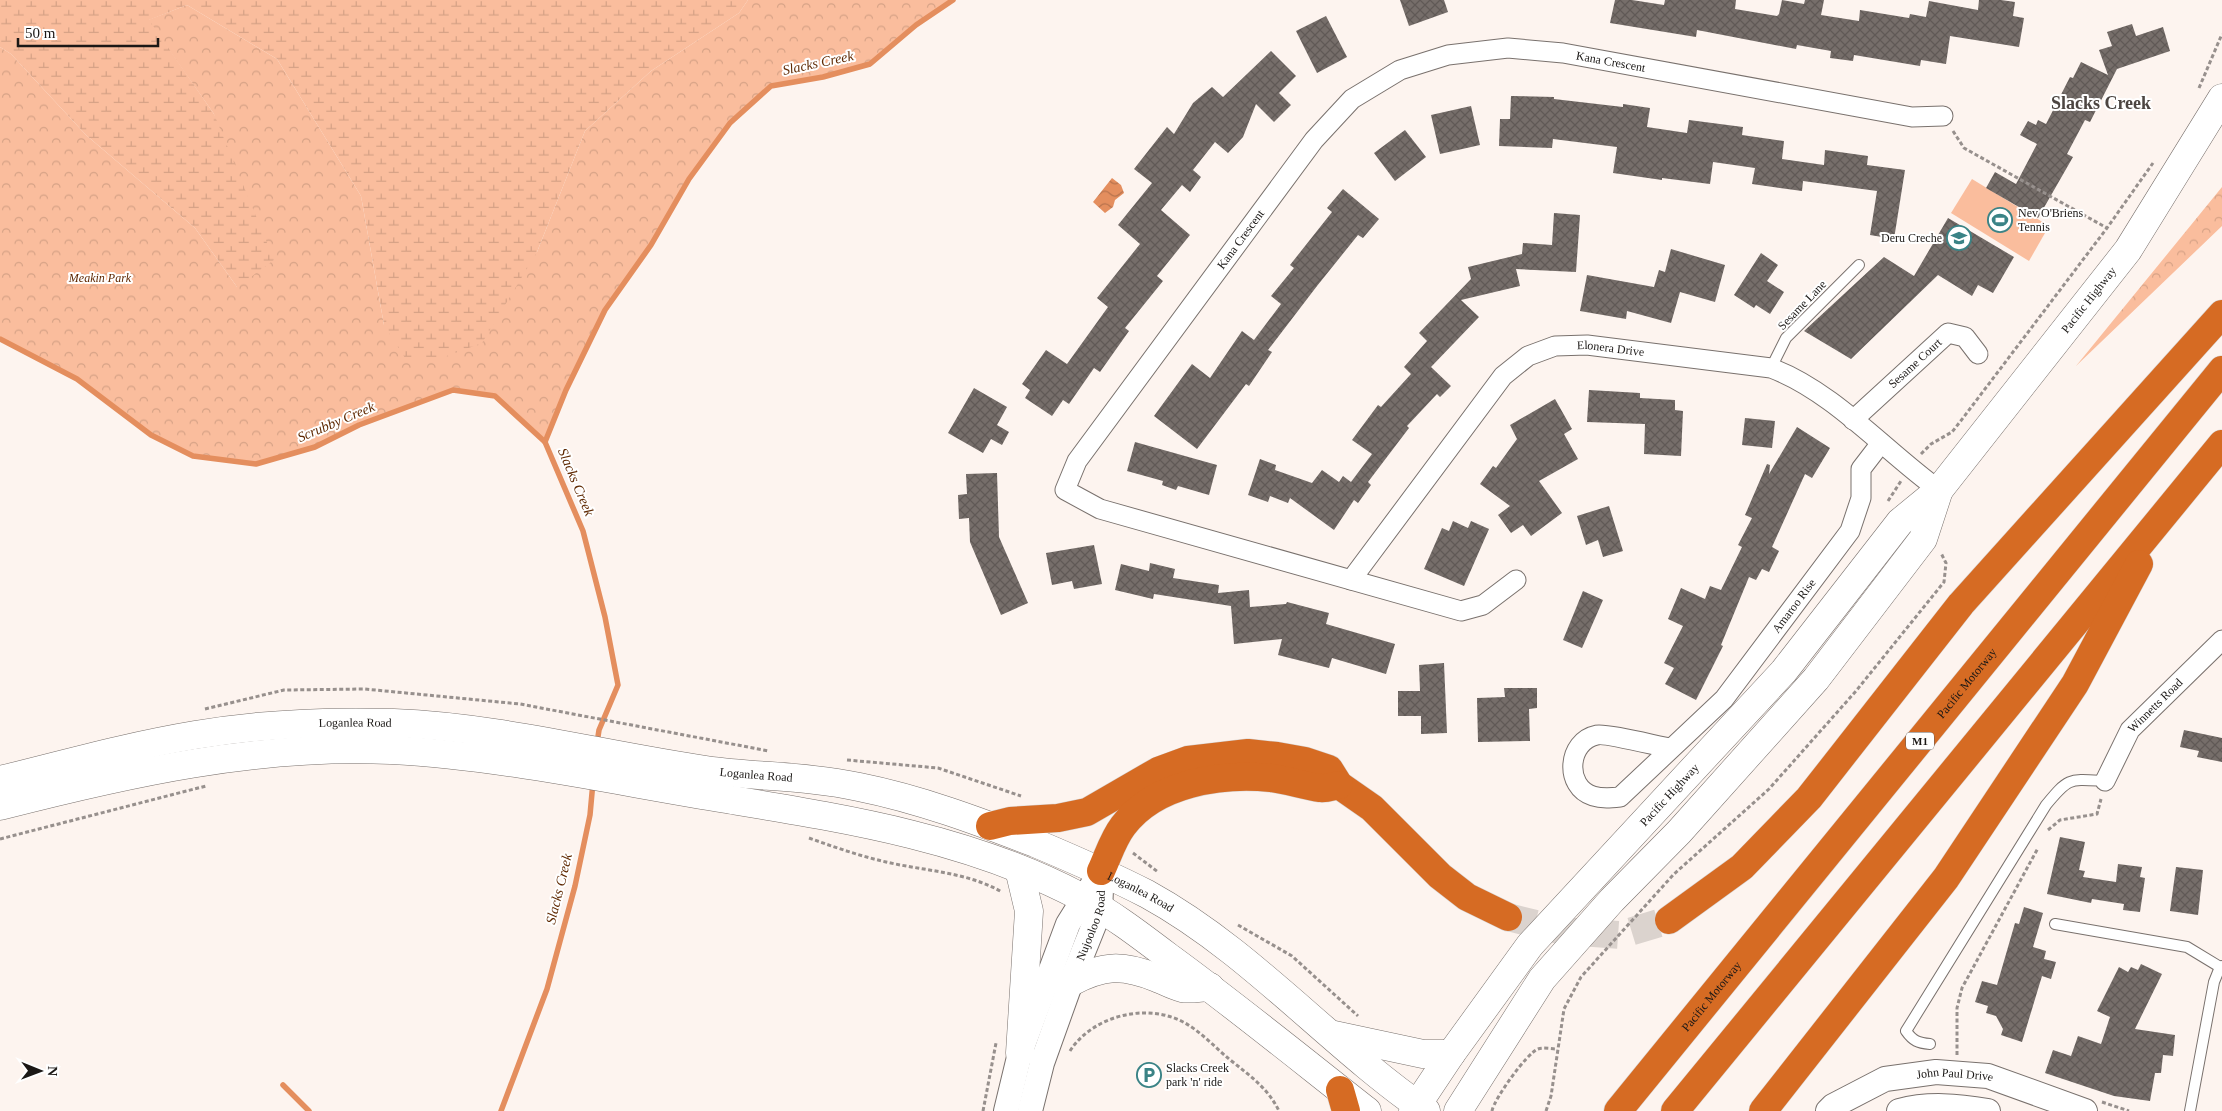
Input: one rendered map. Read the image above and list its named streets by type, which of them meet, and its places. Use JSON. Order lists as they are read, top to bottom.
{
  "streets": {
    "highway": ["Pacific Motorway", "M1"],
    "main road": ["Pacific Highway", "Loganlea Road"],
    "street": [
      "Kana Crescent",
      "Elonera Drive",
      "Sesame Court",
      "Amaroo Rise",
      "Winnetts Road",
      "Nujooloo Road",
      "John Paul Drive"
    ],
    "lane": ["Sesame Lane"]
  },
  "crossings": [
    ["Kana Crescent", "Elonera Drive"],
    ["Pacific Highway", "Elonera Drive"],
    ["Pacific Highway", "Loganlea Road"],
    ["Sesame Lane", "Elonera Drive"],
    ["Elonera Drive", "Sesame Court"],
    ["Elonera Drive", "Amaroo Rise"],
    ["Loganlea Road", "Nujooloo Road"]
  ],
  "districts": ["Slacks Creek"],
  "water": ["Slacks Creek", "Scrubby Creek"],
  "parks": ["Meakin Park"],
  "places": {
    "sports": ["Nev O'Briens Tennis"],
    "school or university": ["Deru Creche"],
    "parking": ["Slacks Creek park 'n' ride"]
  },
  "scale_bar": "50 m",
  "north": "right"
}
